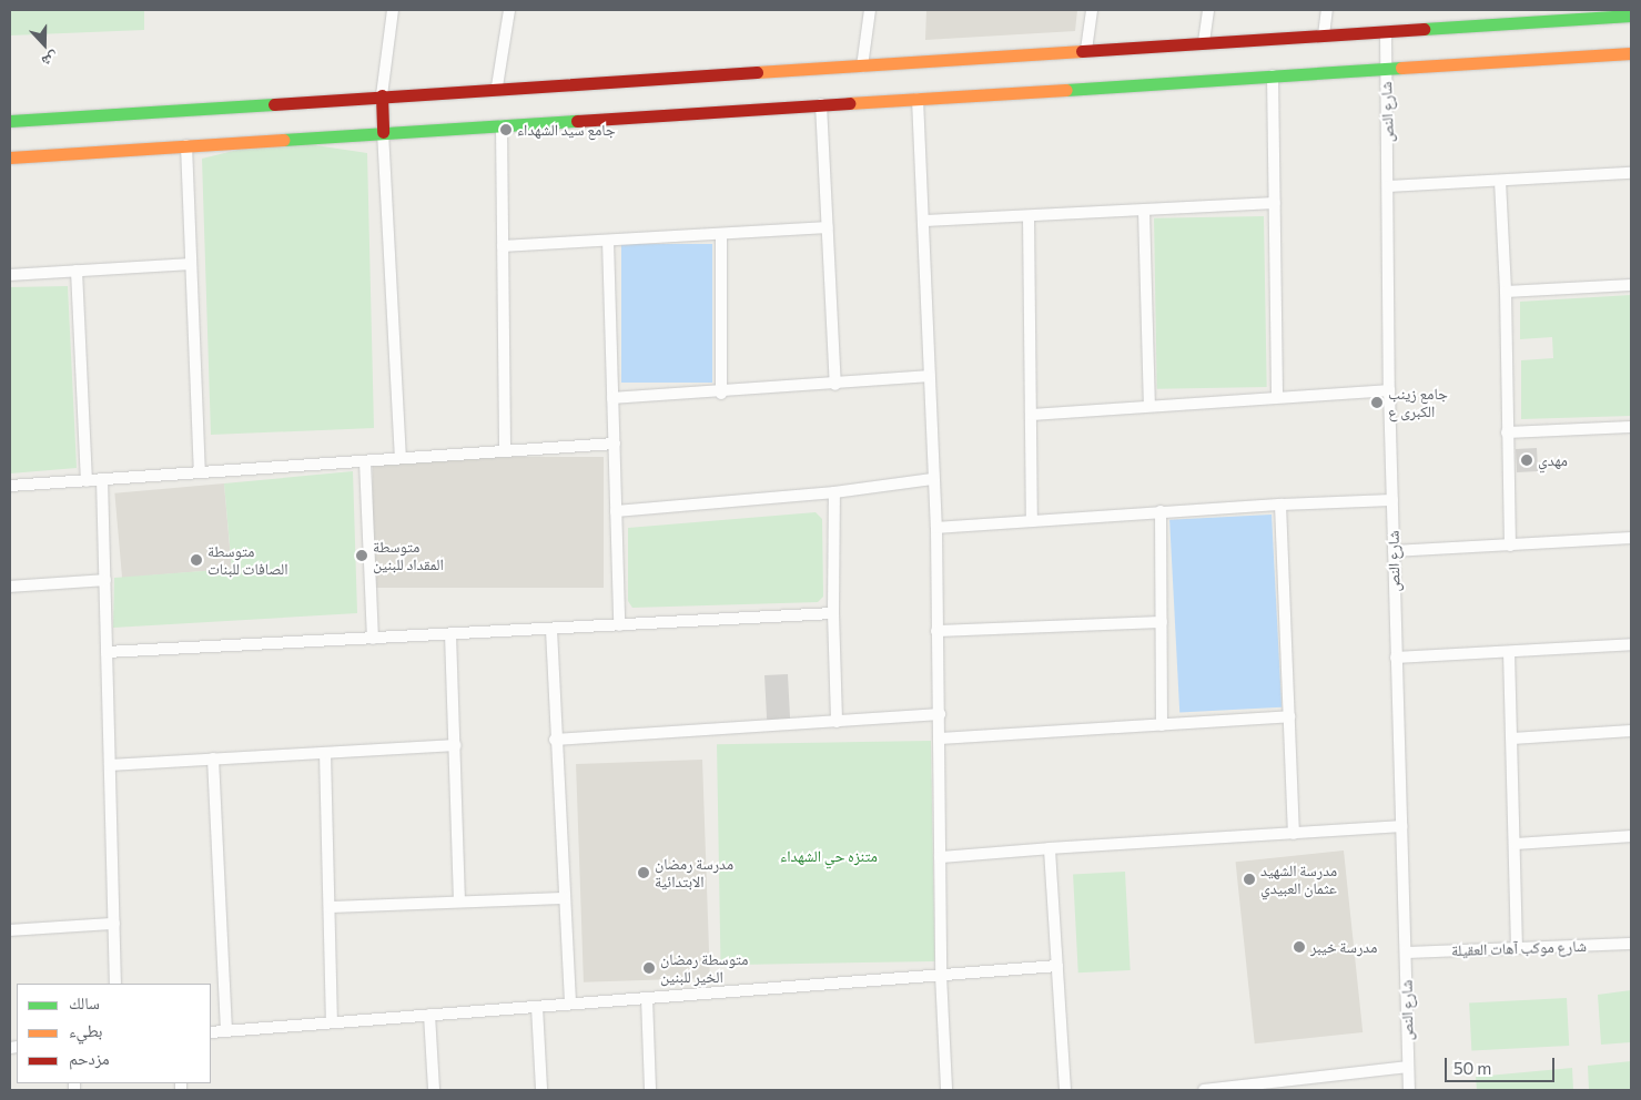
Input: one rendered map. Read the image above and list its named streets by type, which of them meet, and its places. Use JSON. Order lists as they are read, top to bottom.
{
  "streets": {
    "street": ["شارع النص", "شارع موكب آهات العقيلة"]
  },
  "crossings": [
    ["شارع النص", "شارع موكب آهات العقيلة"]
  ],
  "parks": ["متنزه حي الشهداء"],
  "places": [
    "جامع سيد الشهداء",
    "جامع زينب الكبرى ع",
    "مهدي",
    "متوسطة المقداد للبنين",
    "متوسطة الصافات للبنات",
    "مدرسة رمضان الابتدائية",
    "مدرسة الشهيد عثمان العبيدي",
    "مدرسة خيبر",
    "متوسطة رمضان الخير للبنين"
  ],
  "legend": ["سالك", "بطيء", "مزدحم"],
  "scale_bar": "50 m",
  "north": "bottom"
}
